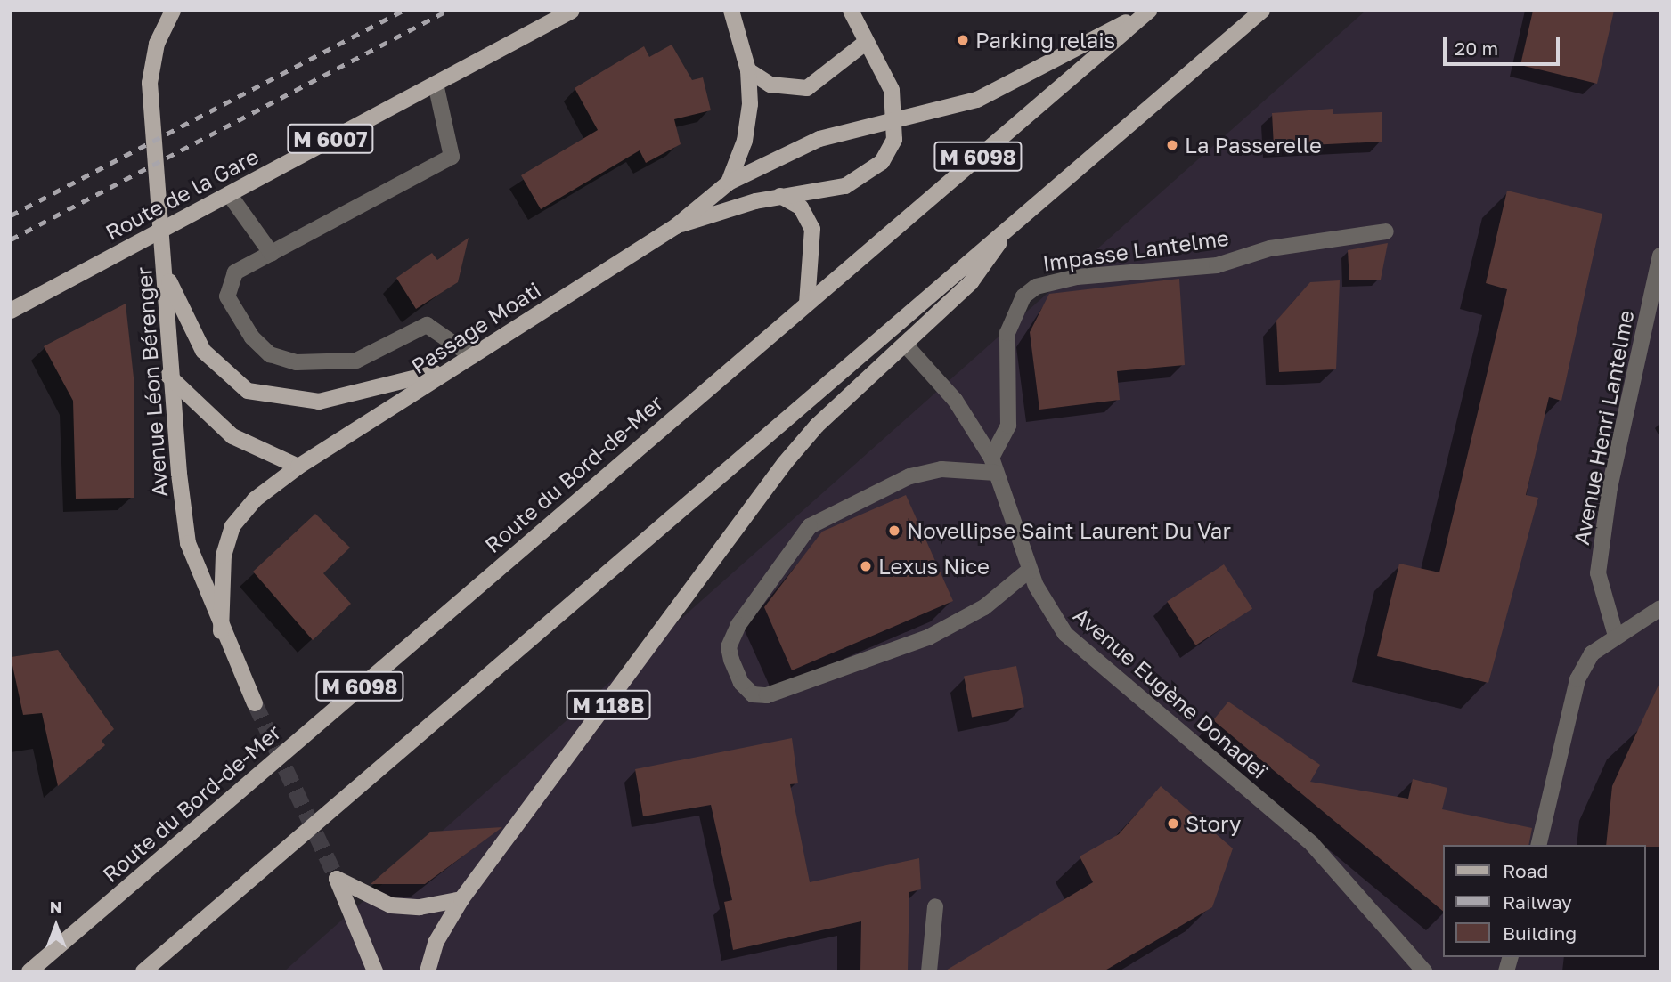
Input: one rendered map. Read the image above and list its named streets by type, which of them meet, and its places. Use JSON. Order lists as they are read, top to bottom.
{
  "streets": {
    "main road": [
      "M 6007",
      "M 6098",
      "Route de la Gare",
      "Passage Moati",
      "Avenue Léon Bérenger",
      "Route du Bord-de-Mer",
      "M 118B"
    ],
    "street": ["Impasse Lantelme", "Avenue Henri Lantelme", "Avenue Eugène Donadeï"]
  },
  "crossings": [
    ["M 6098", "M 118B"],
    ["Impasse Lantelme", "Avenue Eugène Donadeï"],
    ["Passage Moati", "Avenue Léon Bérenger"],
    ["Passage Moati", "Route du Bord-de-Mer"],
    ["Avenue Eugène Donadeï", "M 118B"]
  ],
  "places": [
    "Parking relais",
    "La Passerelle",
    "Novellipse Saint Laurent Du Var",
    "Lexus Nice",
    "Story"
  ],
  "legend": ["Road", "Railway", "Building"],
  "scale_bar": "20 m",
  "north": "top"
}
